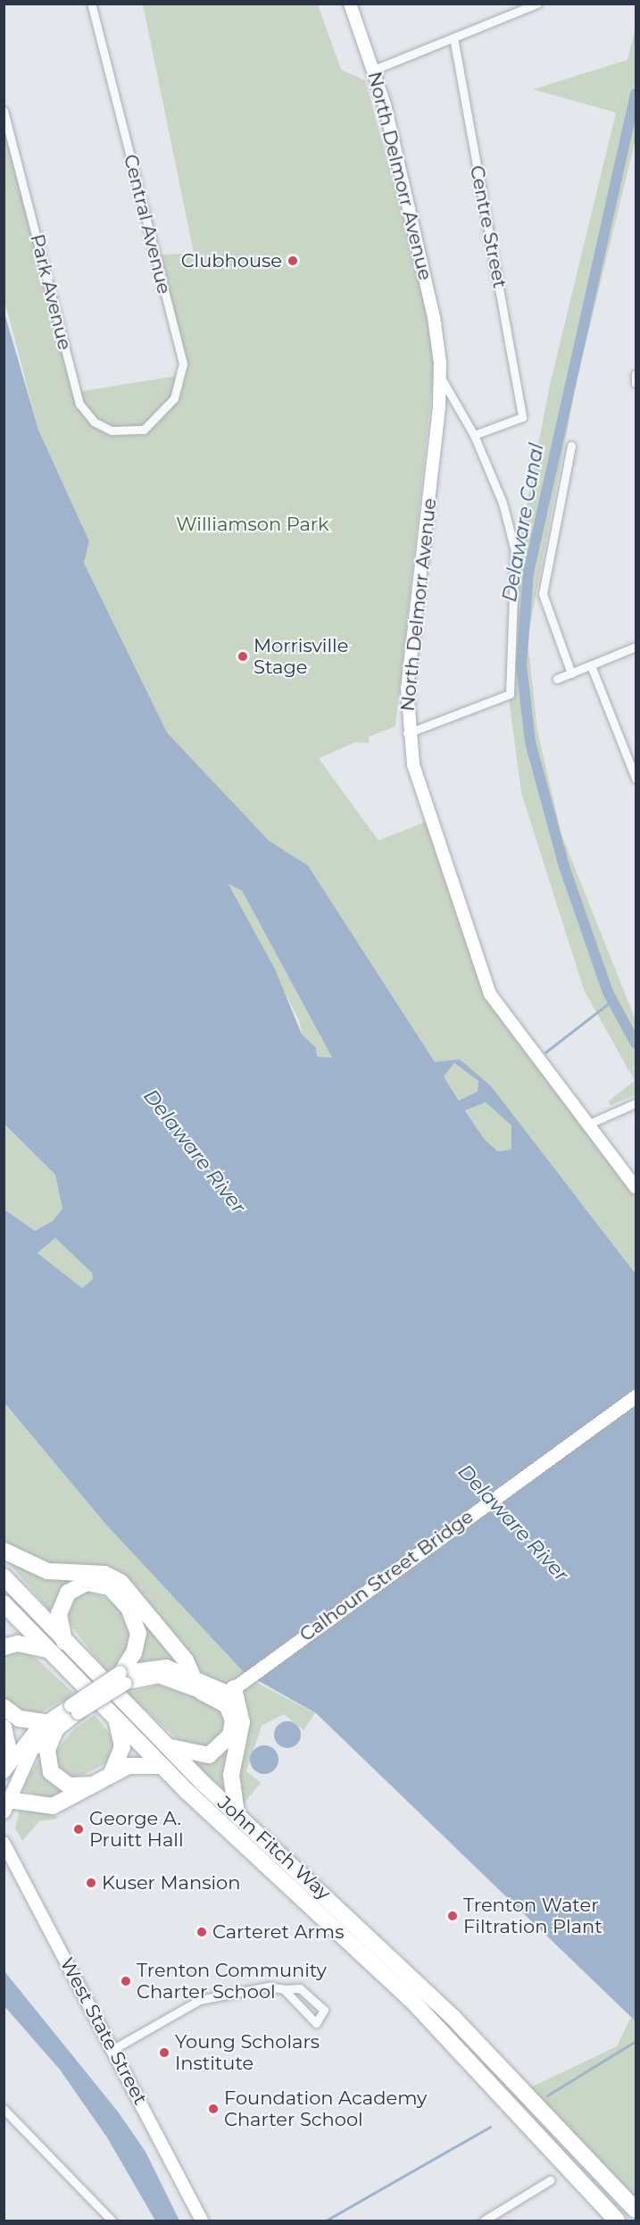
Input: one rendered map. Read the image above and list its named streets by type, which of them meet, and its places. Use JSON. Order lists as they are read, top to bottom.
{
  "streets": {
    "highway": ["John Fitch Way"],
    "main road": ["North Delmorr Avenue", "Calhoun Street Bridge", "West State Street"],
    "street": ["Central Avenue", "Centre Street", "Park Avenue"]
  },
  "crossings": [
    ["Central Avenue", "Park Avenue"]
  ],
  "water": ["Delaware Canal", "Delaware River"],
  "parks": ["Williamson Park"],
  "places": [
    "Clubhouse",
    "Morrisville Stage",
    "George A. Pruitt Hall",
    "Kuser Mansion",
    "Trenton Water Filtration Plant",
    "Carteret Arms",
    "Trenton Community Charter School",
    "Young Scholars Institute",
    "Foundation Academy Charter School"
  ]
}
